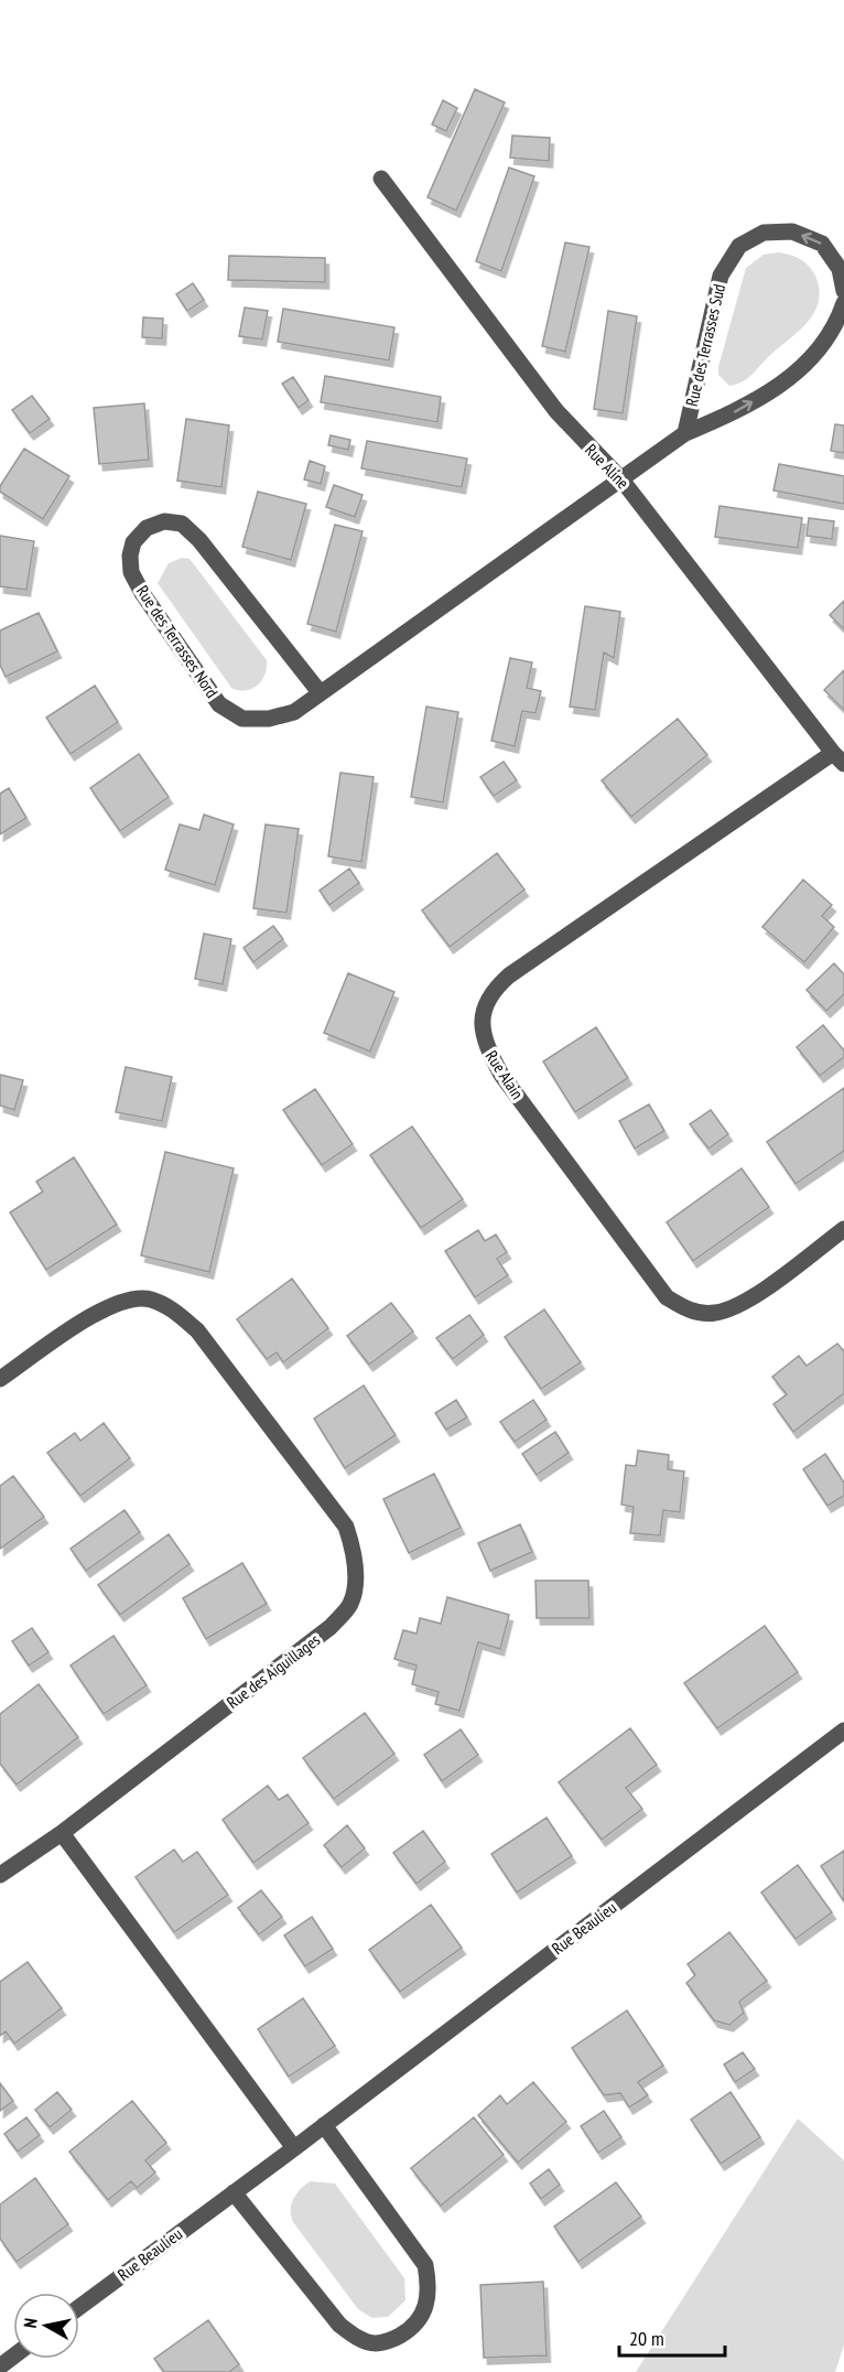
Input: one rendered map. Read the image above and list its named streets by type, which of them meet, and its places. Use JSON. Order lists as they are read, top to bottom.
{
  "streets": {
    "street": [
      "Rue des Terrasses Sud",
      "Rue Aline",
      "Rue des Terrasses Nord",
      "Rue Alain",
      "Rue des Aiguillages",
      "Rue Beaulieu"
    ]
  },
  "crossings": [
    ["Rue des Terrasses Sud", "Rue Aline"],
    ["Rue des Terrasses Sud", "Rue des Terrasses Nord"],
    ["Rue Aline", "Rue des Terrasses Nord"],
    ["Rue Aline", "Rue Alain"]
  ],
  "scale_bar": "20 m",
  "north": "left"
}
